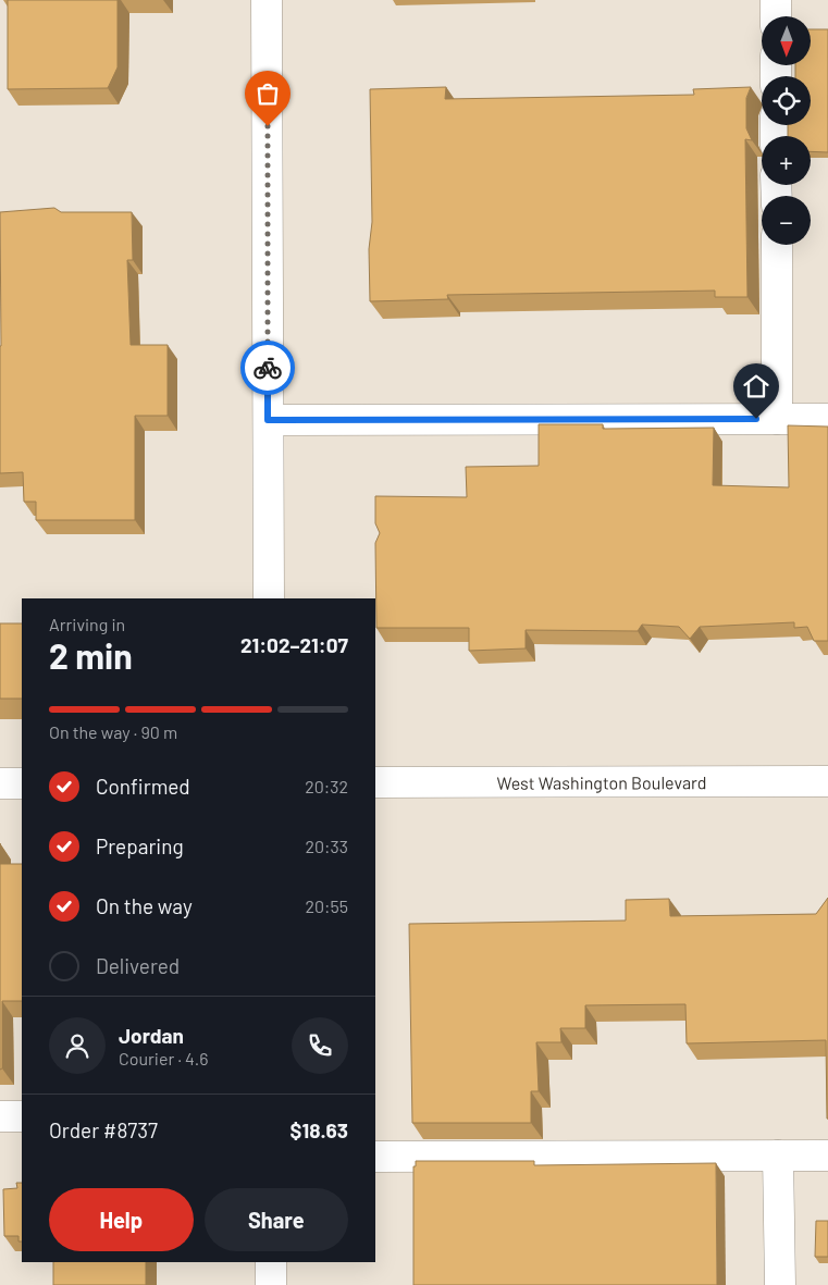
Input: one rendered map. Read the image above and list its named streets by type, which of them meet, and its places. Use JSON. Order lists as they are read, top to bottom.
{
  "streets": {
    "street": ["West Washington Boulevard"]
  },
  "north": "bottom",
  "page": {
    "map_buttons": ["+", "−"],
    "heading": ["2 min", "Arriving in", "21:02–21:07"],
    "panel": [
      "Jordan",
      "Courier · 4.6",
      "Order #8737",
      "$18.63"
    ],
    "bar": "On the way · 90 m",
    "list": [
      ["Confirmed", "20:32"],
      ["Preparing", "20:33"],
      ["On the way", "20:55"],
      "Delivered"
    ],
    "buttons": ["Help", "Share"]
  }
}
